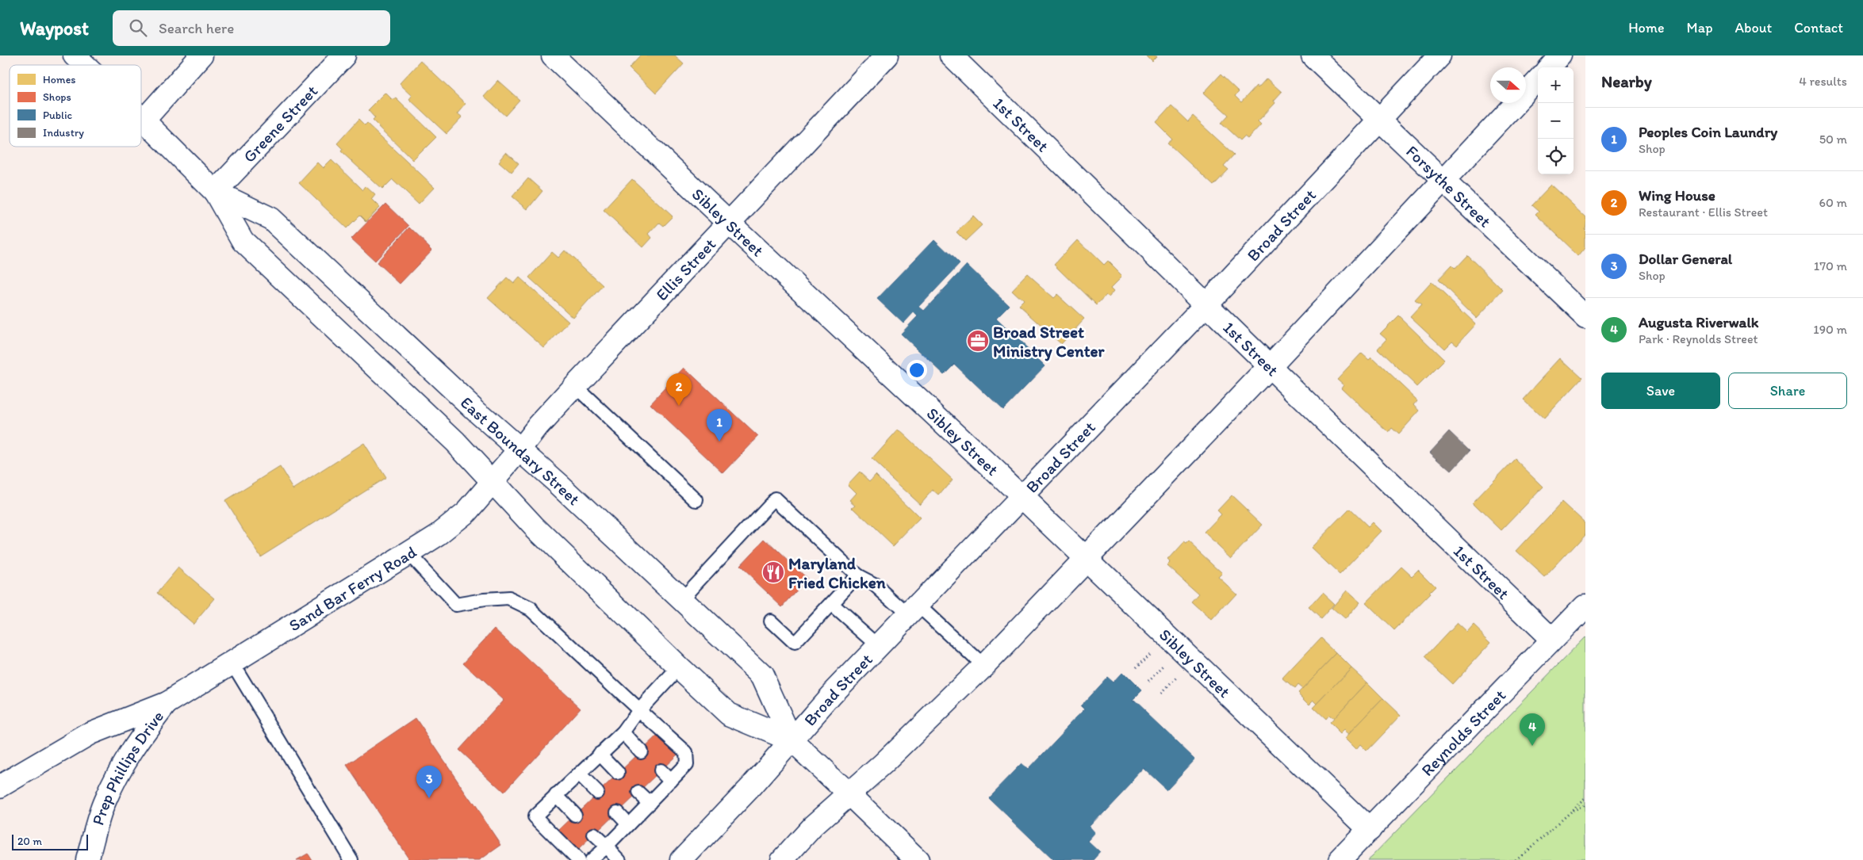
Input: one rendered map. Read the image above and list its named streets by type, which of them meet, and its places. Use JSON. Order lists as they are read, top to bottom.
{
  "streets": {
    "main road": [
      "Greene Street",
      "1st Street",
      "Forsythe Street",
      "Sibley Street",
      "Broad Street",
      "Ellis Street",
      "East Boundary Street",
      "Sand Bar Ferry Road",
      "Reynolds Street",
      "Prep Phillips Drive"
    ]
  },
  "crossings": [
    ["Greene Street", "East Boundary Street"],
    ["1st Street", "Broad Street"],
    ["1st Street", "Reynolds Street"],
    ["Forsythe Street", "Broad Street"],
    ["Sibley Street", "Broad Street"],
    ["Sibley Street", "Ellis Street"],
    ["Sibley Street", "Reynolds Street"],
    ["Broad Street", "East Boundary Street"],
    ["Ellis Street", "East Boundary Street"],
    ["Ellis Street", "Sand Bar Ferry Road"],
    ["East Boundary Street", "Sand Bar Ferry Road"],
    ["Sand Bar Ferry Road", "Prep Phillips Drive"]
  ],
  "places": {
    "office": ["Broad Street Ministry Center"],
    "restaurant": ["Maryland Fried Chicken"]
  },
  "legend": [
    "Homes",
    "Shops",
    "Public",
    "Industry"
  ],
  "scale_bar": "20 m",
  "north": "right",
  "page": {
    "header": "Waypost",
    "search": "Search here",
    "nav": [
      "Home",
      "Map",
      "About",
      "Contact"
    ],
    "heading": ["Nearby", "4 results"],
    "map_buttons": ["+", "−"],
    "list": [
      {
        "mark": "1",
        "name": "Peoples Coin Laundry",
        "note": "Shop",
        "value": "50 m"
      },
      {
        "mark": "2",
        "name": "Wing House",
        "note": "Restaurant · Ellis Street",
        "value": "60 m"
      },
      {
        "mark": "3",
        "name": "Dollar General",
        "note": "Shop",
        "value": "170 m"
      },
      {
        "mark": "4",
        "name": "Augusta Riverwalk",
        "note": "Park · Reynolds Street",
        "value": "190 m"
      }
    ],
    "buttons": ["Save", "Share"],
    "pins": [
      "2",
      "1",
      "4",
      "3"
    ],
    "scale": "20 m"
  }
}
